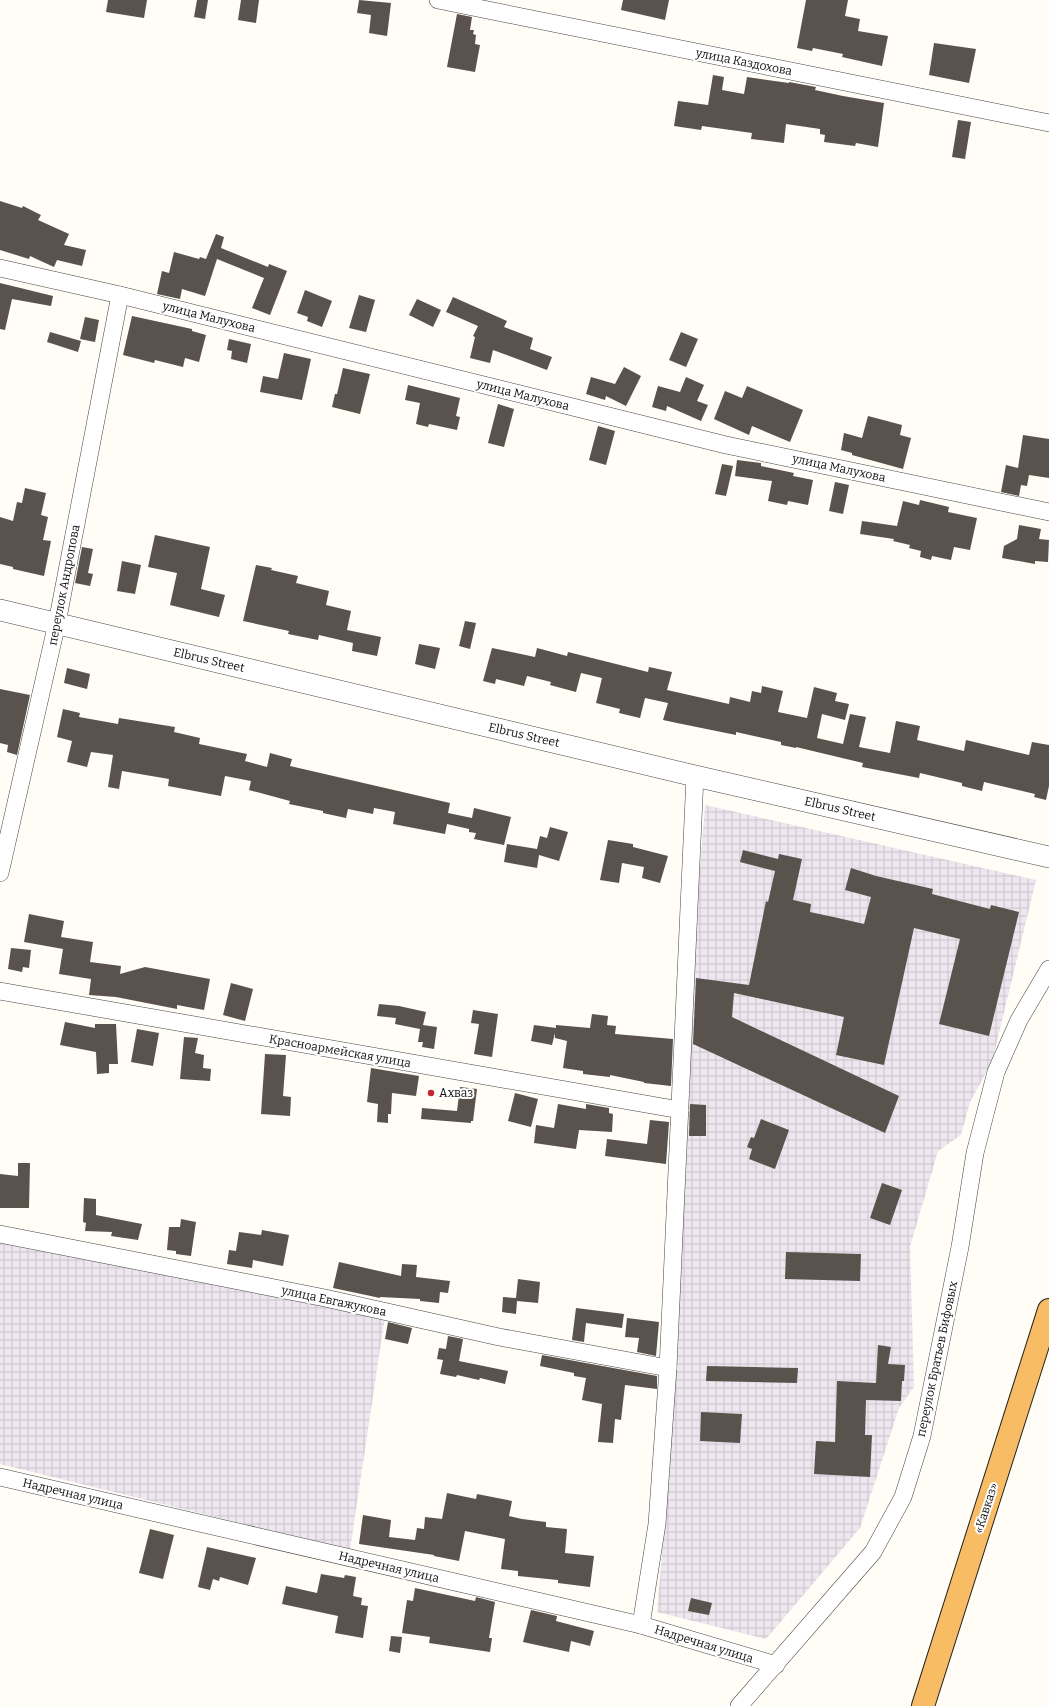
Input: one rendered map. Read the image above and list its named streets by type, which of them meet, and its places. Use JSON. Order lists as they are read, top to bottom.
{
  "streets": {
    "highway": ["«Кавказ»"],
    "street": [
      "улица Каздохова",
      "улица Малухова",
      "переулок Андропова",
      "Elbrus Street",
      "Красноармейская улица",
      "улица Евгажукова",
      "переулок Братьев Бифовых",
      "Надречная улица"
    ]
  },
  "crossings": [
    ["улица Малухова", "переулок Андропова"],
    ["переулок Андропова", "Elbrus Street"],
    ["переулок Братьев Бифовых", "Надречная улица"]
  ],
  "places": ["Ахваз"]
}
